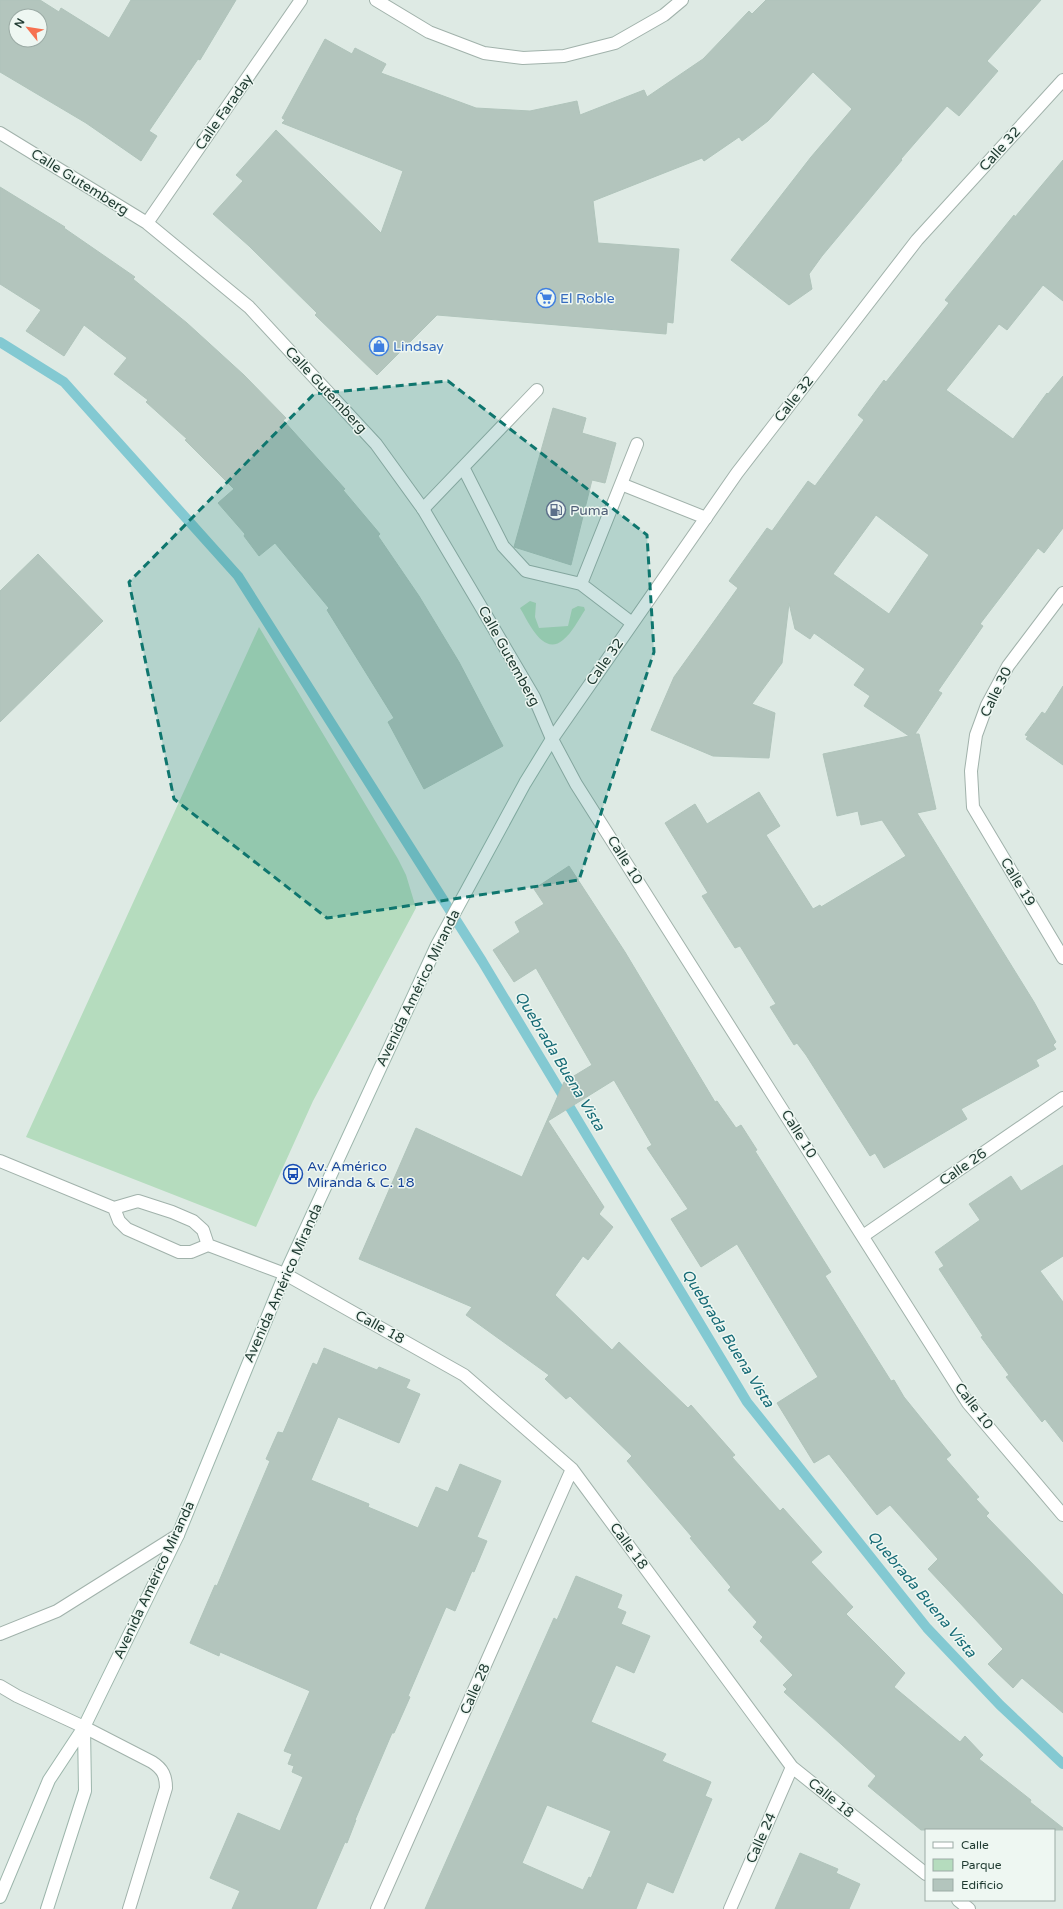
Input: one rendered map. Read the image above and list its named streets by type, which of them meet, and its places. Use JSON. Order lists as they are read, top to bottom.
{
  "streets": {
    "street": [
      "Calle Faraday",
      "Calle 32",
      "Calle Gutemberg",
      "Calle 30",
      "Calle 10",
      "Calle 19",
      "Avenida Américo Miranda",
      "Calle 26",
      "Calle 18",
      "Calle 28",
      "Calle 24"
    ]
  },
  "crossings": [
    ["Calle Faraday", "Calle Gutemberg"],
    ["Calle 32", "Calle Gutemberg"],
    ["Calle 32", "Calle 10"],
    ["Calle 32", "Avenida Américo Miranda"],
    ["Calle Gutemberg", "Calle 10"],
    ["Calle Gutemberg", "Avenida Américo Miranda"],
    ["Calle 30", "Calle 19"],
    ["Calle 10", "Avenida Américo Miranda"],
    ["Calle 10", "Calle 26"],
    ["Avenida Américo Miranda", "Calle 18"],
    ["Calle 18", "Calle 28"],
    ["Calle 18", "Calle 24"]
  ],
  "water": ["Quebrada Buena Vista"],
  "places": {
    "supermarket": ["El Roble"],
    "shop": ["Lindsay"],
    "fuel station": ["Puma"],
    "bus stop": ["Av. Américo Miranda & C. 18"]
  },
  "legend": ["Calle", "Parque", "Edificio"],
  "north": "top left"
}
